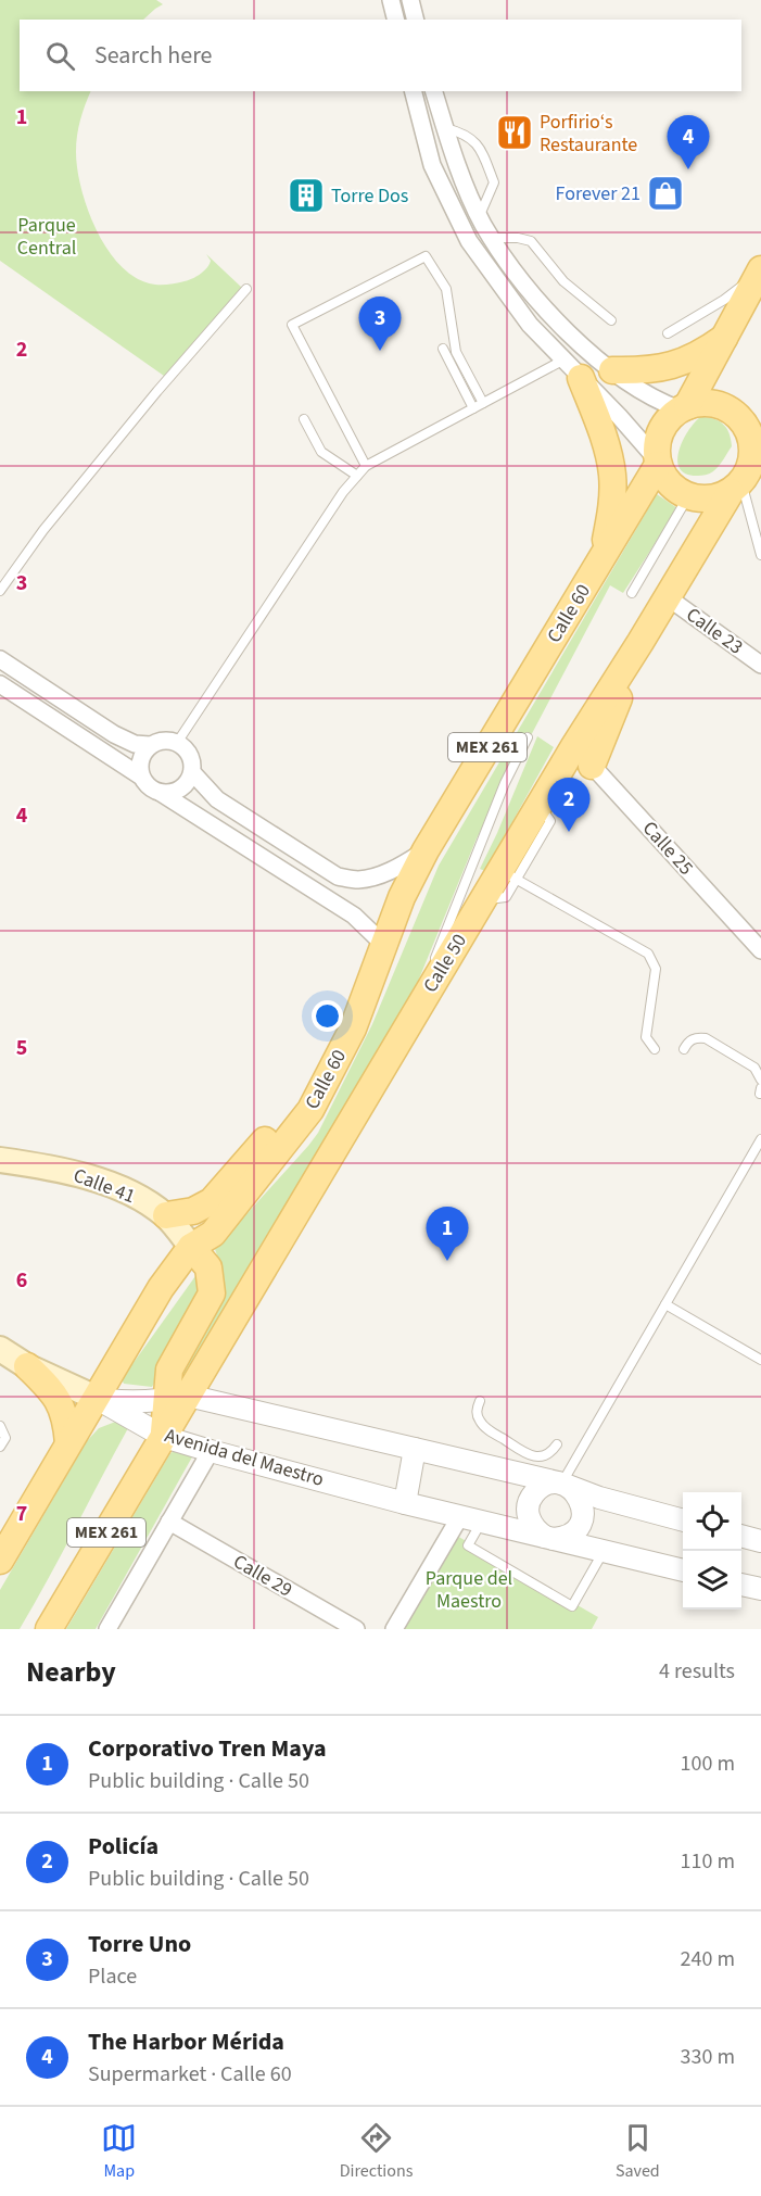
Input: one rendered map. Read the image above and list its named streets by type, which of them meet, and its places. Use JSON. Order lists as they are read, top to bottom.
{
  "streets": {
    "main road": [
      "Calle 60",
      "MEX 261",
      "Calle 50",
      "Calle 41"
    ],
    "street": [
      "Calle 23",
      "Calle 25",
      "Avenida del Maestro",
      "Calle 29"
    ]
  },
  "crossings": [
    ["Calle 60", "Calle 50"],
    ["Calle 60", "Calle 41"],
    ["Calle 60", "Avenida del Maestro"],
    ["Calle 23", "Calle 50"],
    ["MEX 261", "Avenida del Maestro"],
    ["Calle 25", "Calle 50"],
    ["Calle 50", "Avenida del Maestro"]
  ],
  "parks": ["Parque Central", "Parque del Maestro"],
  "places": {
    "restaurant": ["Porfirio‘s Restaurante"],
    "shop": ["Forever 21"],
    "building": ["Torre Dos"]
  },
  "page": {
    "search": "Search here",
    "pins": [
      "4",
      "3",
      "2",
      "1"
    ],
    "heading": ["Nearby", "4 results"],
    "list": [
      {
        "mark": "1",
        "name": "Corporativo Tren Maya",
        "note": "Public building · Calle 50",
        "value": "100 m"
      },
      {
        "mark": "2",
        "name": "Policía",
        "note": "Public building · Calle 50",
        "value": "110 m"
      },
      {
        "mark": "3",
        "name": "Torre Uno",
        "note": "Place",
        "value": "240 m"
      },
      {
        "mark": "4",
        "name": "The Harbor Mérida",
        "note": "Supermarket · Calle 60",
        "value": "330 m"
      }
    ],
    "nav": ["Map", "Directions", "Saved"]
  },
  "grid": {
    "rows": [
      "1",
      "2",
      "3",
      "4",
      "5",
      "6",
      "7"
    ]
  }
}
